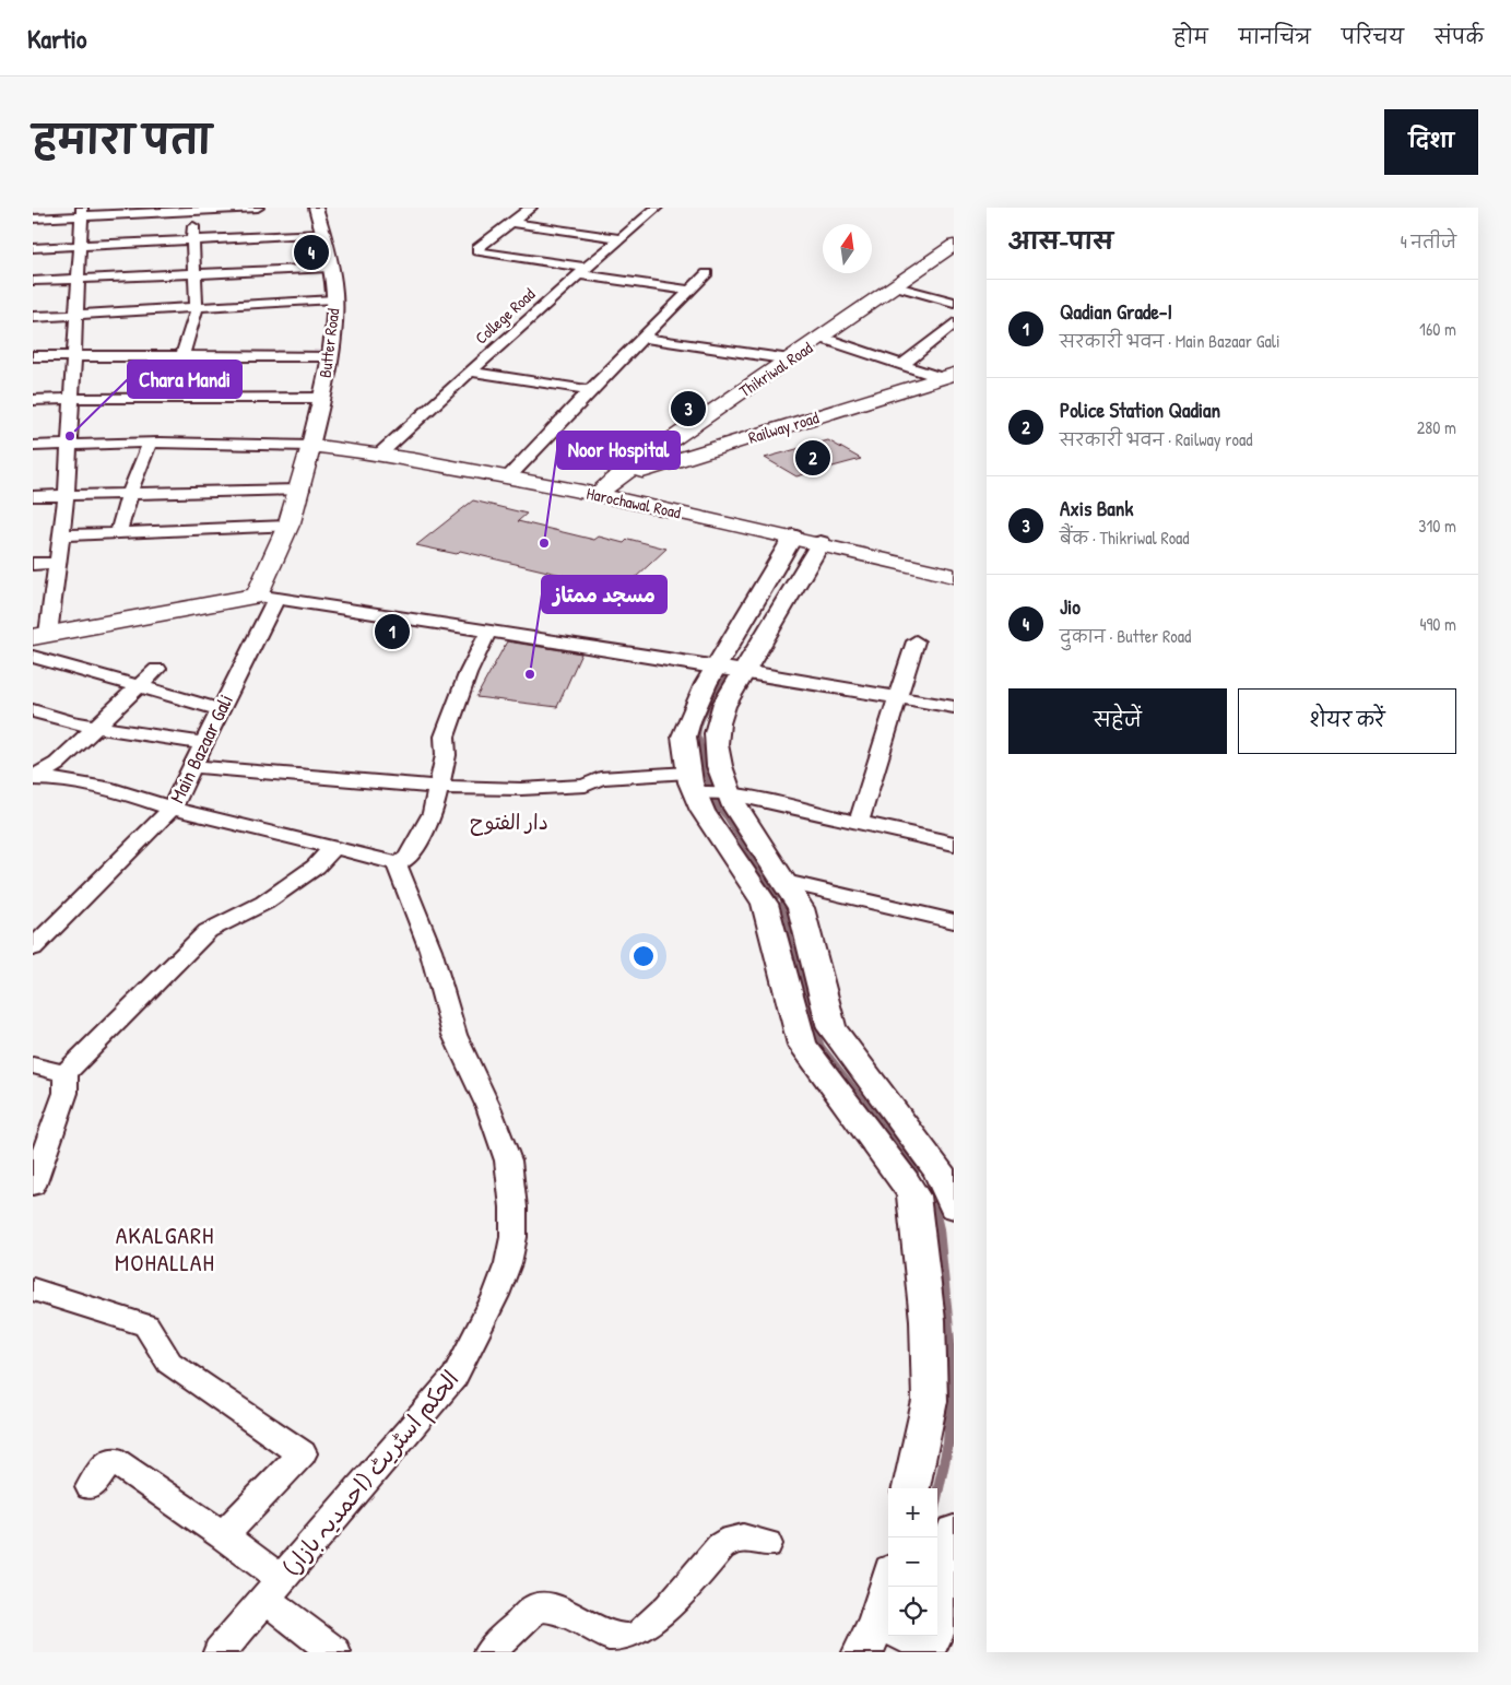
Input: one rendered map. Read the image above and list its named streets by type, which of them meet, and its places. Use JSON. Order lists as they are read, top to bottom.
{
  "streets": {
    "main road": ["Thikriwal Road", "Railway road", "Harochawal Road"],
    "street": [
      "College Road",
      "Butter Road",
      "Main Bazaar Gali",
      "الحکم اسٹریٹ (احمدیہ بازار)"
    ]
  },
  "crossings": [
    ["College Road", "Harochawal Road"],
    ["Butter Road", "Harochawal Road"],
    ["Thikriwal Road", "Railway road"],
    ["Thikriwal Road", "Harochawal Road"],
    ["Railway road", "Harochawal Road"]
  ],
  "districts": ["دار الفتوح", "AKALGARH MOHALLAH"],
  "places": ["Chara Mandi", "Noor Hospital", "مسجد ممتاز"],
  "north": "top",
  "page": {
    "header": "Kartio",
    "nav": [
      "होम",
      "मानचित्र",
      "परिचय",
      "संपर्क"
    ],
    "title": "हमारा पता",
    "buttons": [
      "दिशा",
      ["सहेजें", "शेयर करें"]
    ],
    "heading": ["आस-पास", "4 नतीजे"],
    "pins": [
      "4",
      "3",
      "2",
      "1"
    ],
    "list": [
      {
        "mark": "1",
        "name": "Qadian Grade-I",
        "note": "सरकारी भवन · Main Bazaar Gali",
        "value": "160 m"
      },
      {
        "mark": "2",
        "name": "Police Station Qadian",
        "note": "सरकारी भवन · Railway road",
        "value": "280 m"
      },
      {
        "mark": "3",
        "name": "Axis Bank",
        "note": "बैंक · Thikriwal Road",
        "value": "310 m"
      },
      {
        "mark": "4",
        "name": "Jio",
        "note": "दुकान · Butter Road",
        "value": "490 m"
      }
    ],
    "map_buttons": ["+", "−"]
  }
}
